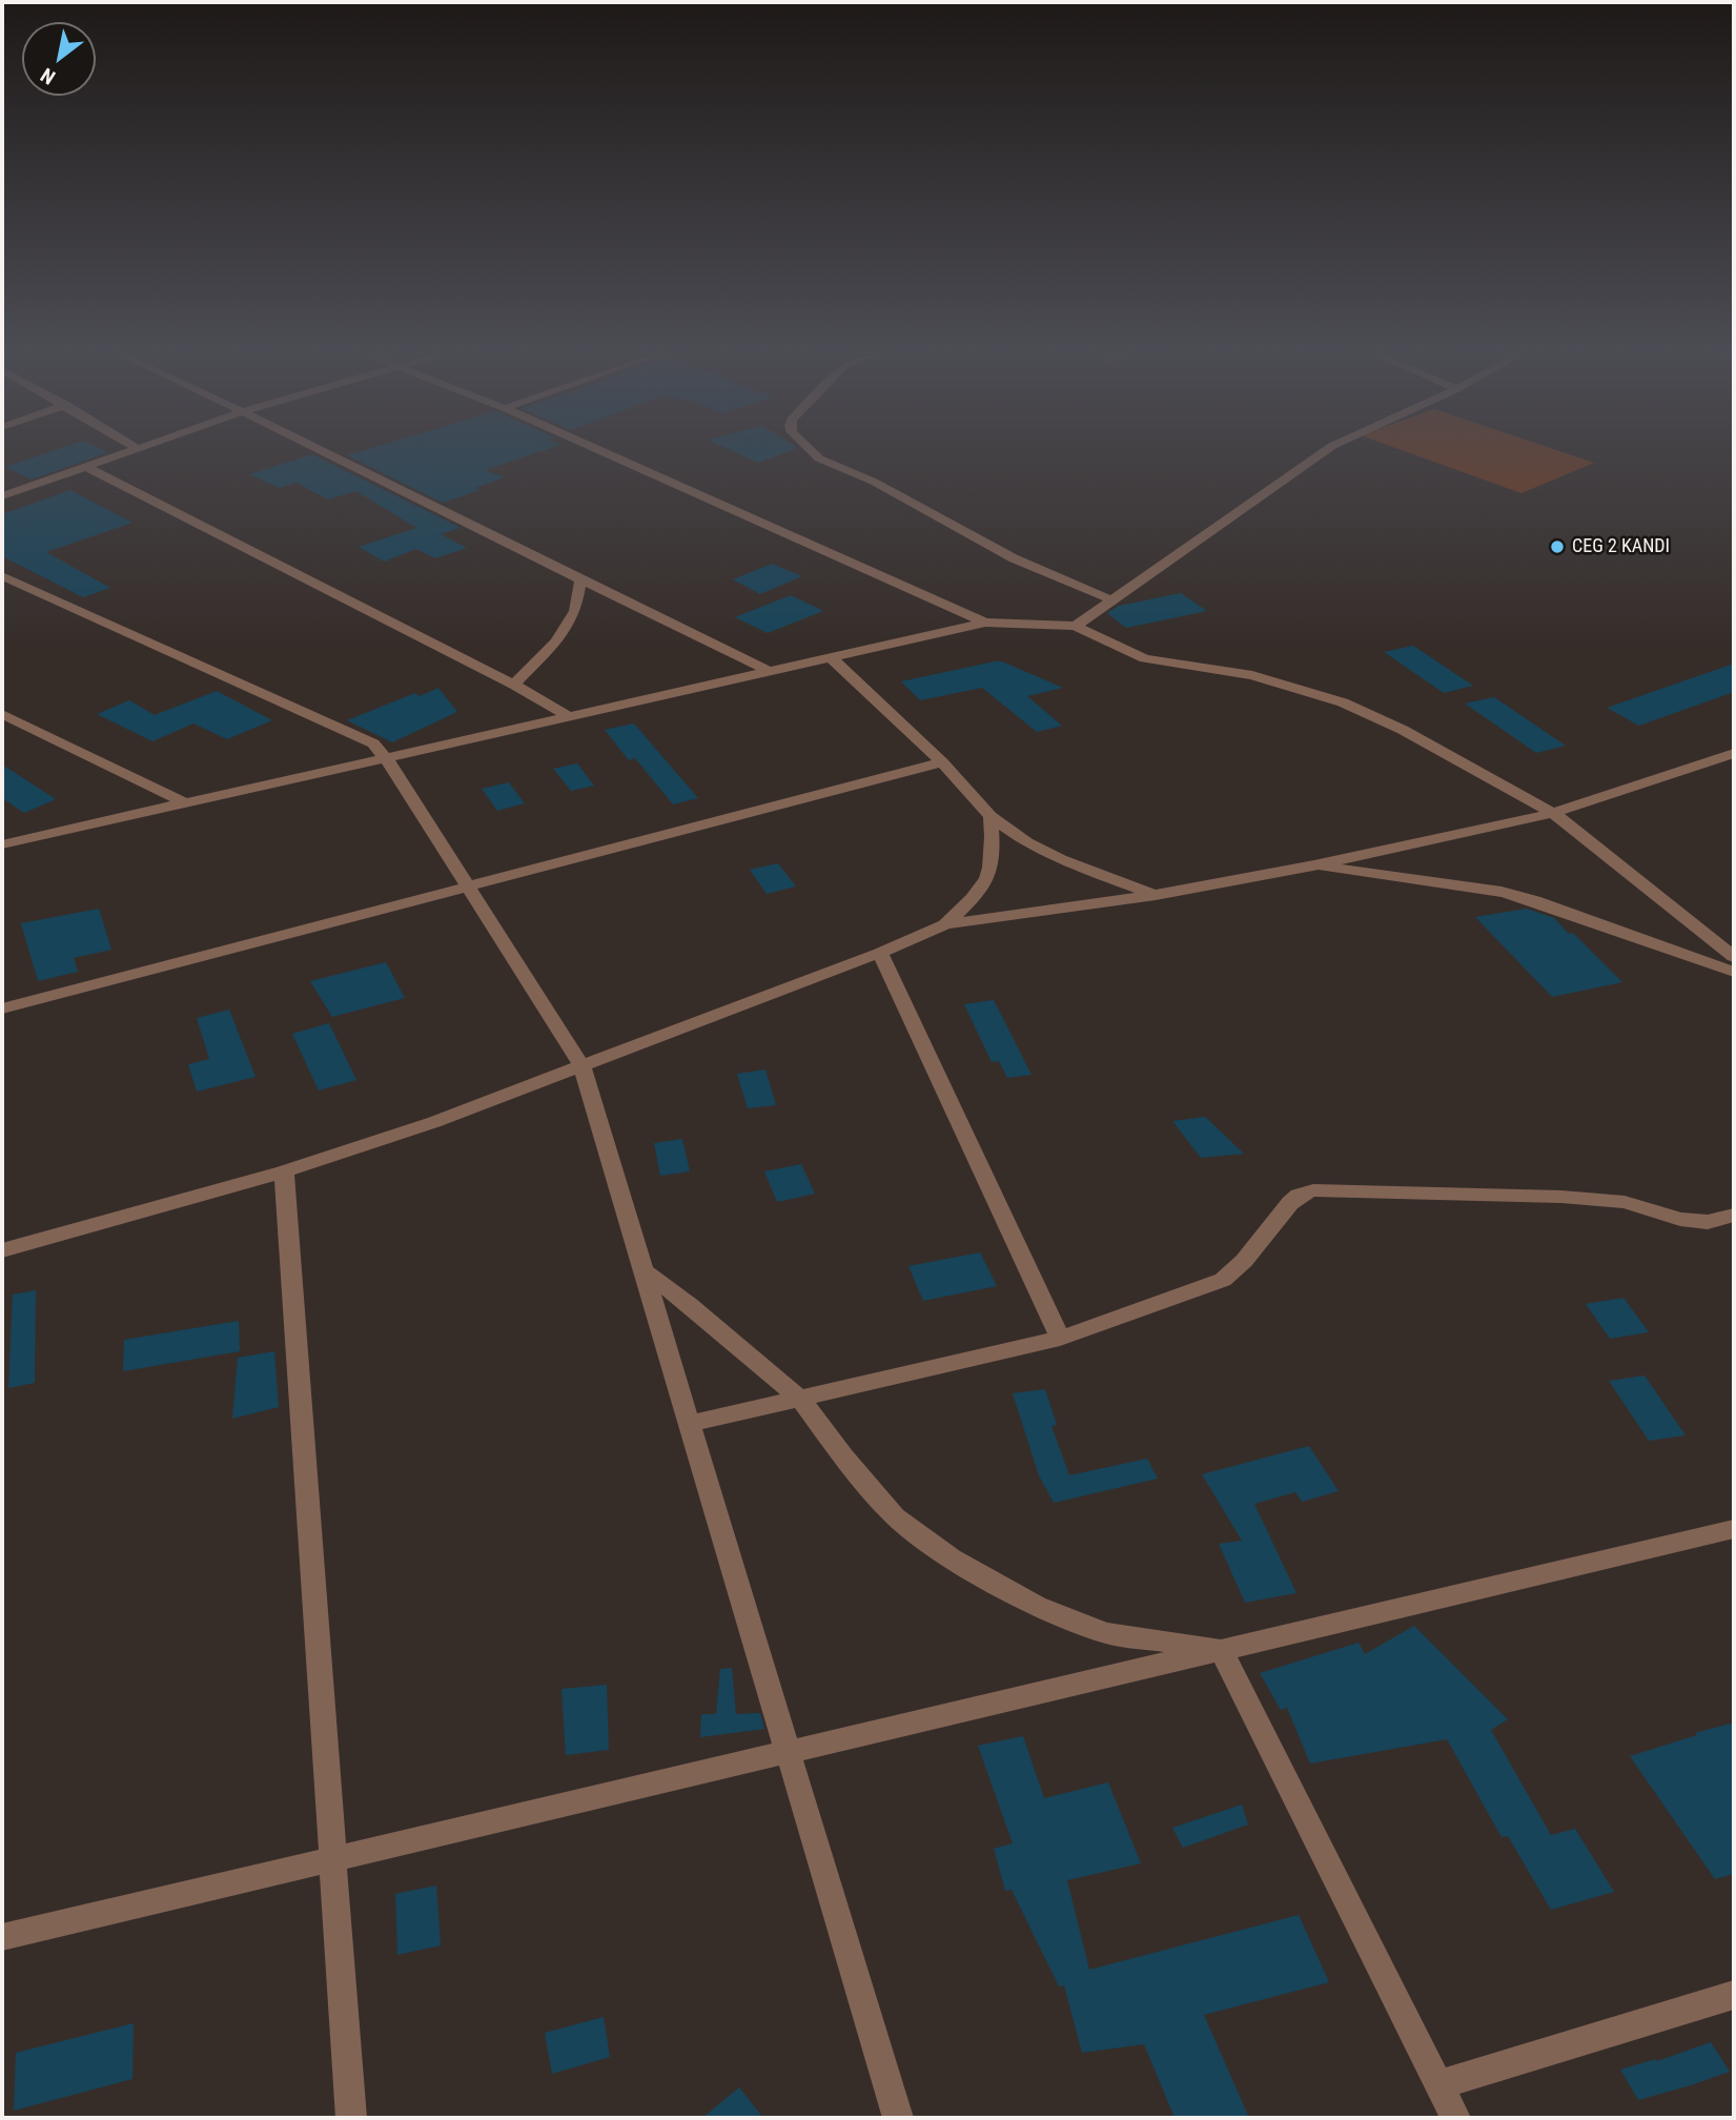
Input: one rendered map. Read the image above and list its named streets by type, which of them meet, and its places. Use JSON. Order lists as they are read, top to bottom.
{
  "places": ["CEG 2 KANDI"],
  "north": "bottom left"
}
